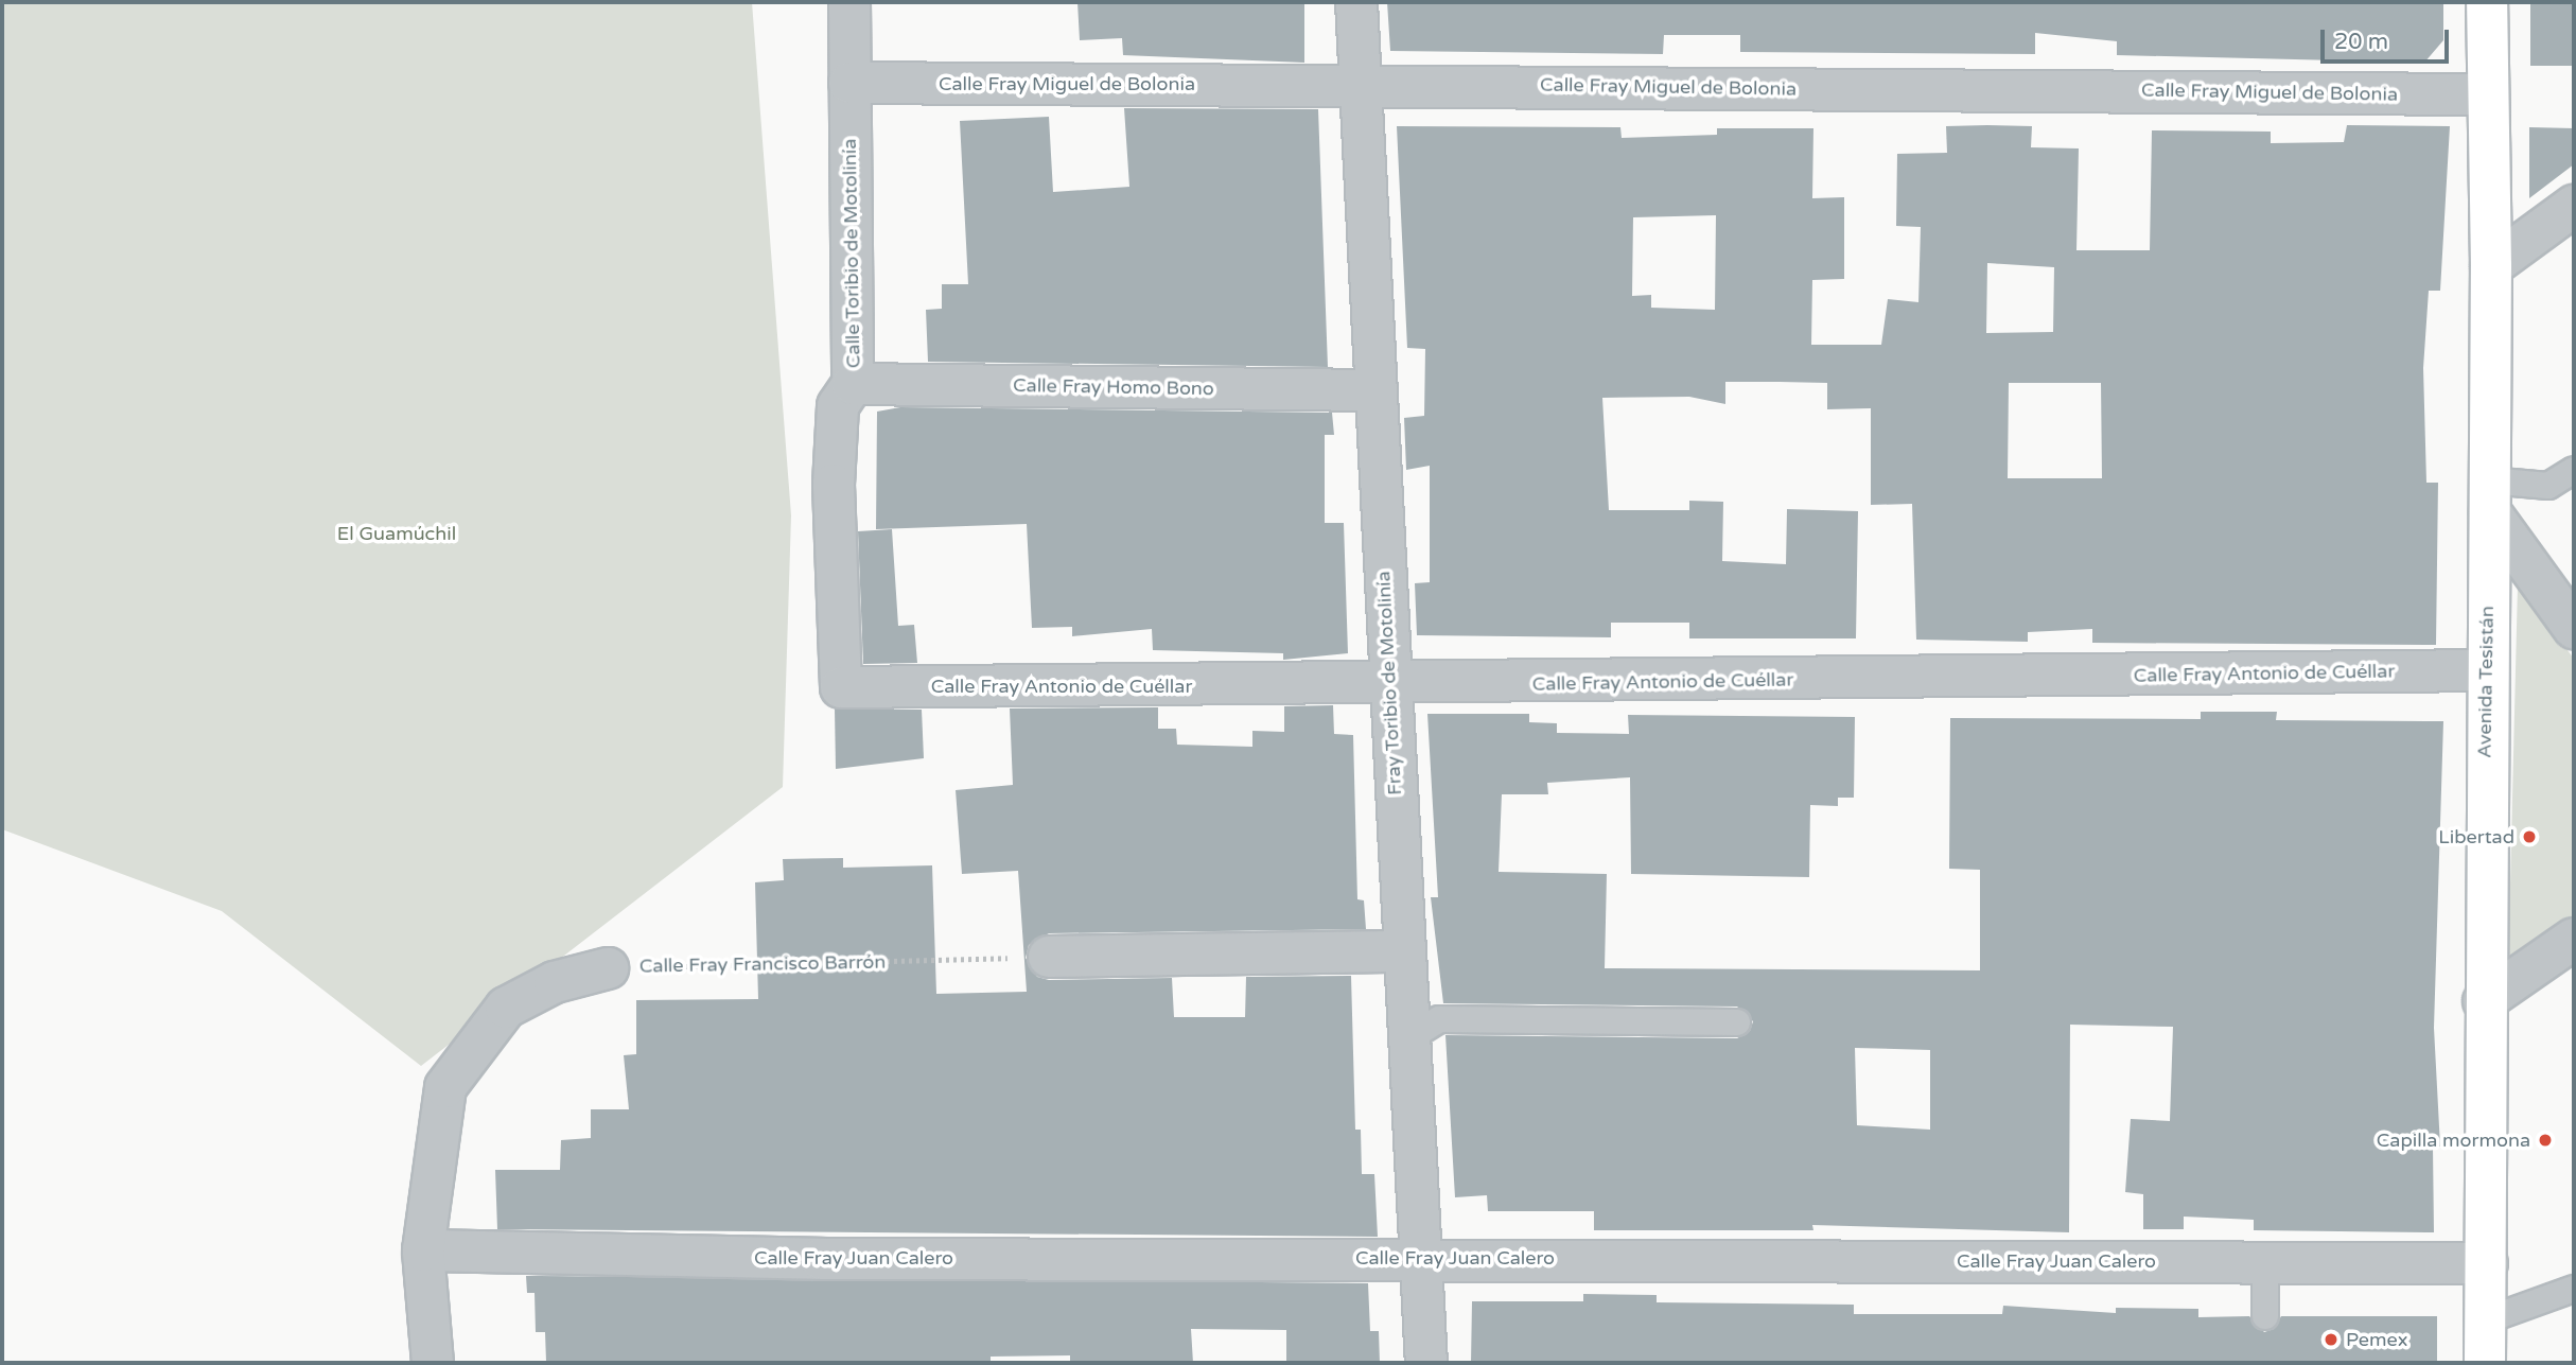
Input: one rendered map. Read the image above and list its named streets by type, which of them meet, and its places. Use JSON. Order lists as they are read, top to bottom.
{
  "streets": {
    "main road": ["Avenida Tesistán"],
    "street": [
      "Calle Fray Miguel de Bolonia",
      "Calle Toribio de Motolinía",
      "Calle Fray Homo Bono",
      "Calle Fray Antonio de Cuéllar",
      "Fray Toribio de Motolinía",
      "Calle Fray Juan Calero"
    ],
    "path": ["Calle Fray Francisco Barrón"]
  },
  "crossings": [
    ["Calle Fray Miguel de Bolonia", "Calle Toribio de Motolinía"],
    ["Calle Fray Miguel de Bolonia", "Avenida Tesistán"],
    ["Calle Fray Miguel de Bolonia", "Fray Toribio de Motolinía"],
    ["Calle Toribio de Motolinía", "Calle Fray Homo Bono"],
    ["Calle Toribio de Motolinía", "Calle Fray Antonio de Cuéllar"],
    ["Calle Fray Homo Bono", "Fray Toribio de Motolinía"],
    ["Calle Fray Antonio de Cuéllar", "Avenida Tesistán"],
    ["Calle Fray Antonio de Cuéllar", "Fray Toribio de Motolinía"],
    ["Avenida Tesistán", "Calle Fray Juan Calero"],
    ["Fray Toribio de Motolinía", "Calle Fray Juan Calero"]
  ],
  "parks": ["El Guamúchil"],
  "places": ["Libertad", "Capilla mormona", "Pemex"],
  "scale_bar": "20 m"
}
